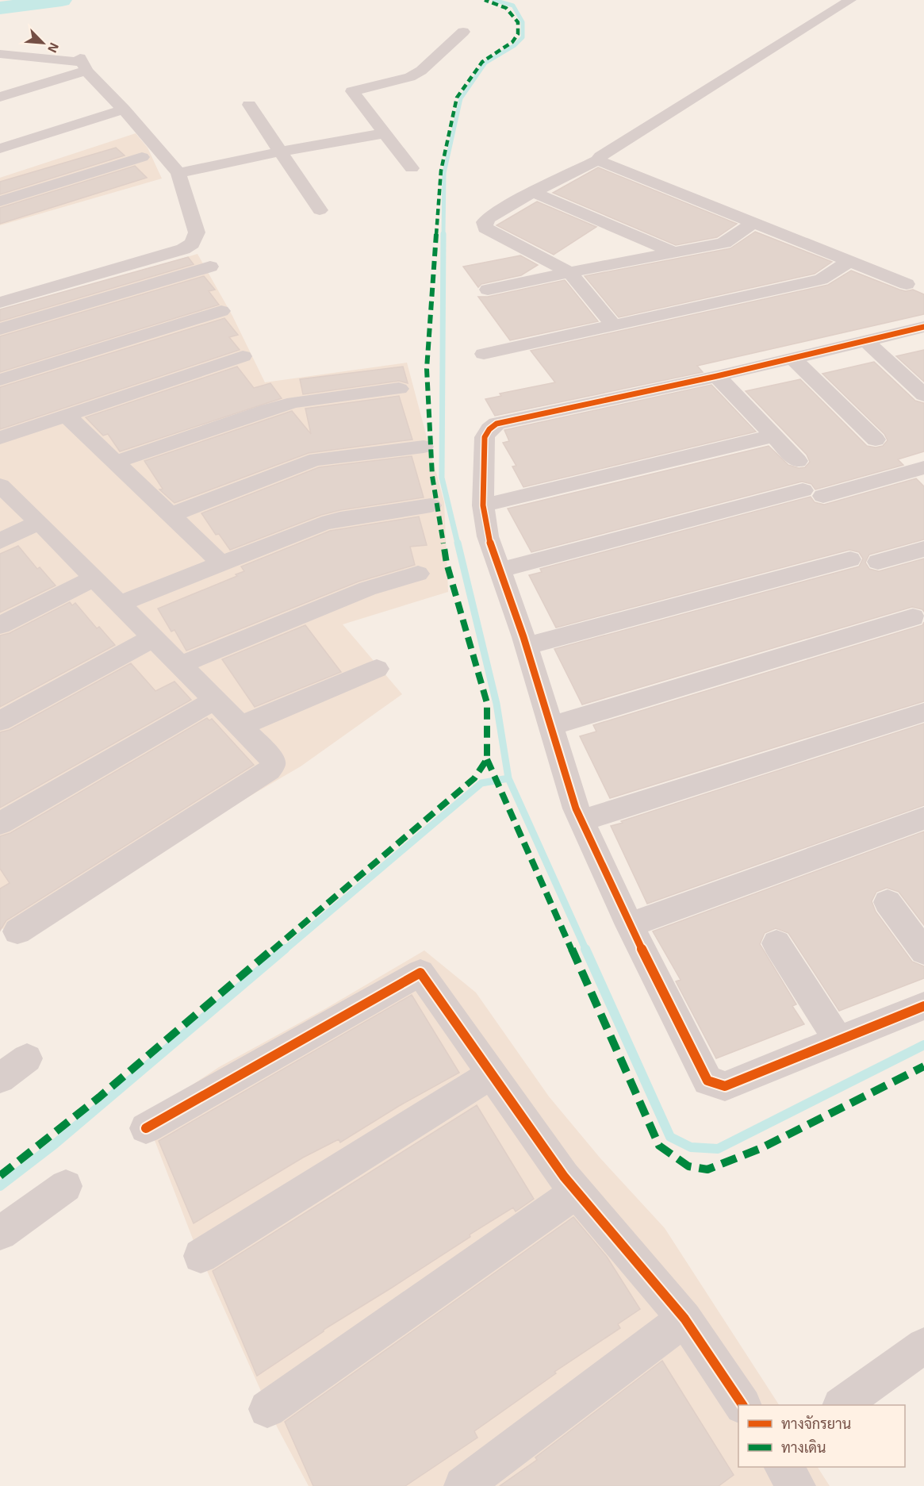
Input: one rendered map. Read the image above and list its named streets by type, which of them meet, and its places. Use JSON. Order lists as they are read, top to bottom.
{
  "legend": ["ทางจักรยาน", "ทางเดิน"],
  "north": "bottom right"
}
